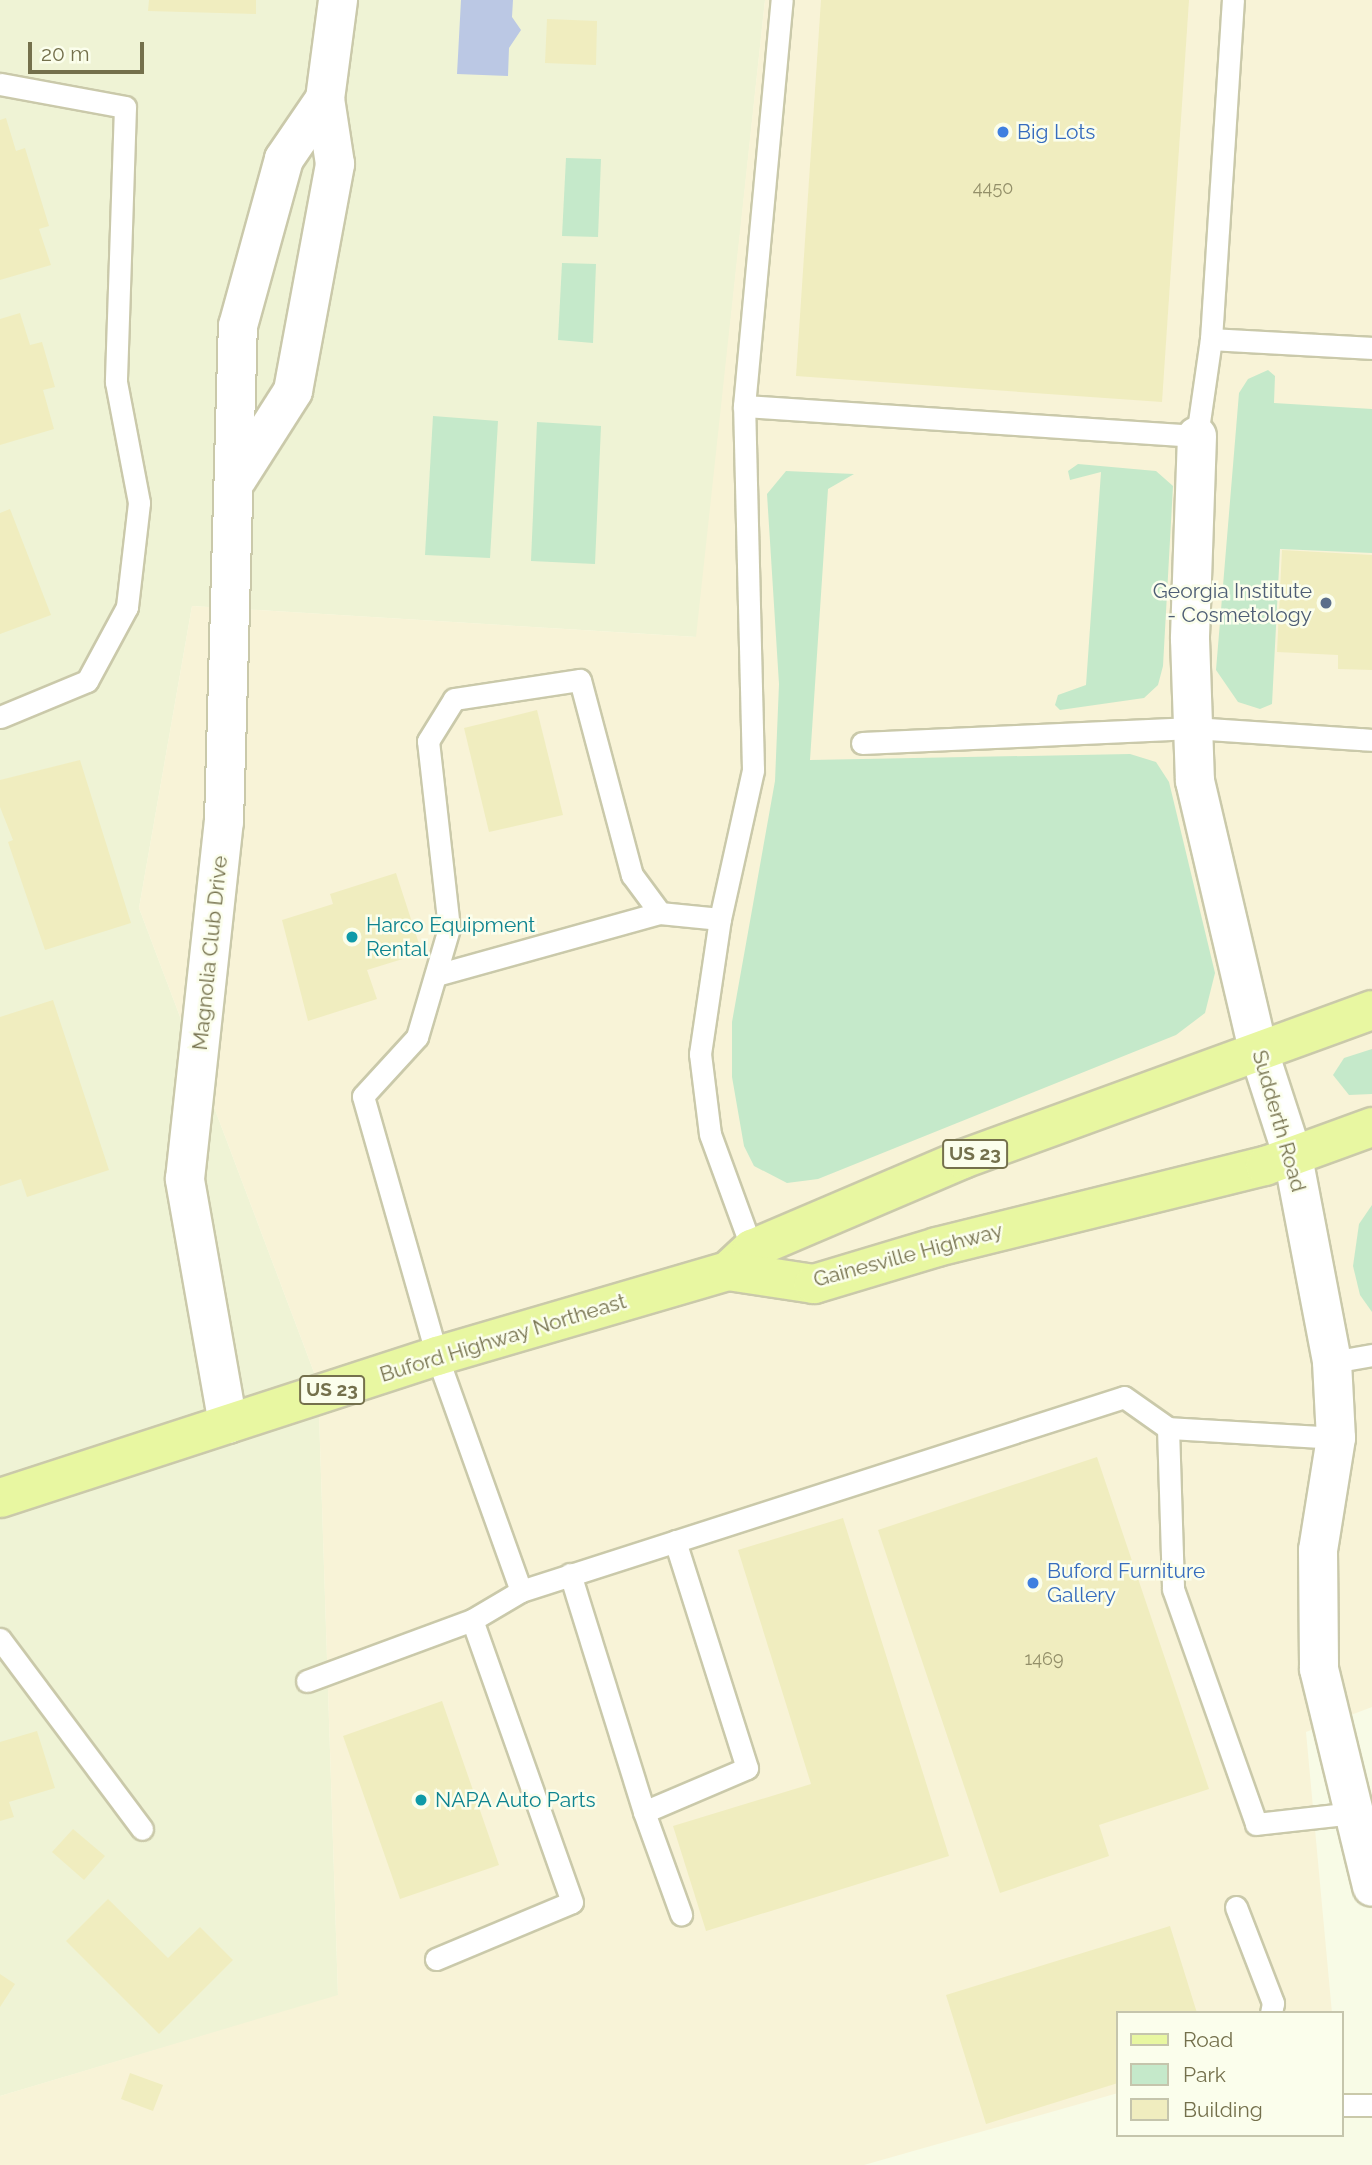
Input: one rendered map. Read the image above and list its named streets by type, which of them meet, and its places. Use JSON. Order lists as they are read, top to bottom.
{
  "streets": {
    "main road": ["US 23", "Gainesville Highway", "Buford Highway Northeast"],
    "street": ["Magnolia Club Drive", "Sudderth Road"]
  },
  "crossings": [
    ["Magnolia Club Drive", "Buford Highway Northeast"],
    ["Sudderth Road", "US 23"],
    ["Sudderth Road", "Gainesville Highway"],
    ["US 23", "Gainesville Highway"],
    ["US 23", "Buford Highway Northeast"],
    ["Gainesville Highway", "Buford Highway Northeast"]
  ],
  "places": [
    "Big Lots",
    "Georgia Institute - Cosmetology",
    "Harco Equipment Rental",
    "Buford Furniture Gallery",
    "NAPA Auto Parts"
  ],
  "house_numbers": ["4450", "1469"],
  "legend": ["Road", "Park", "Building"],
  "scale_bar": "20 m"
}
